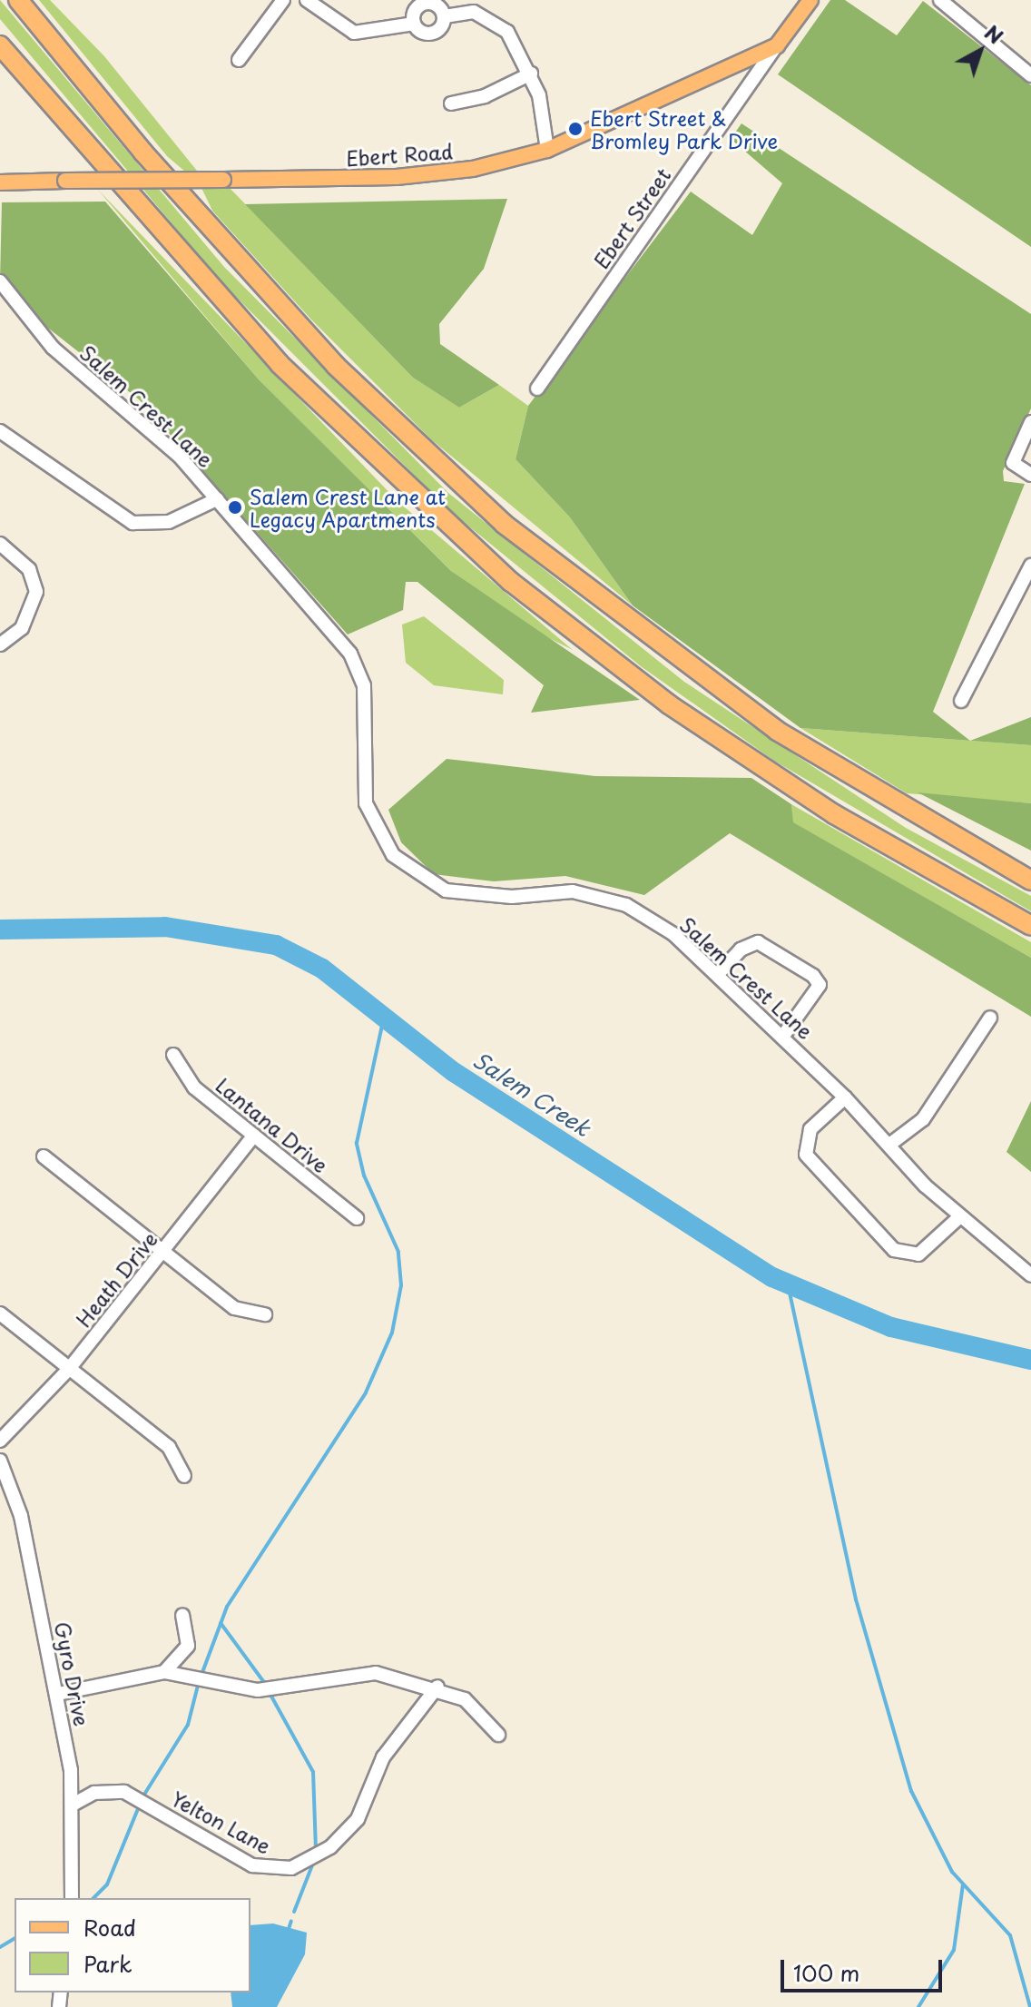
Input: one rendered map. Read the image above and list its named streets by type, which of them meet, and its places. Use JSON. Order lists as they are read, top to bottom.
{
  "streets": {
    "main road": ["Ebert Road", "Ebert Street"],
    "street": [
      "Salem Crest Lane",
      "Lantana Drive",
      "Heath Drive",
      "Gyro Drive",
      "Yelton Lane"
    ]
  },
  "crossings": [
    ["Ebert Road", "Ebert Street"],
    ["Lantana Drive", "Heath Drive"],
    ["Gyro Drive", "Yelton Lane"]
  ],
  "water": ["Salem Creek"],
  "places": ["Ebert Street & Bromley Park Drive", "Salem Crest Lane at Legacy Apartments"],
  "legend": ["Road", "Park"],
  "scale_bar": "100 m",
  "north": "top right"
}
